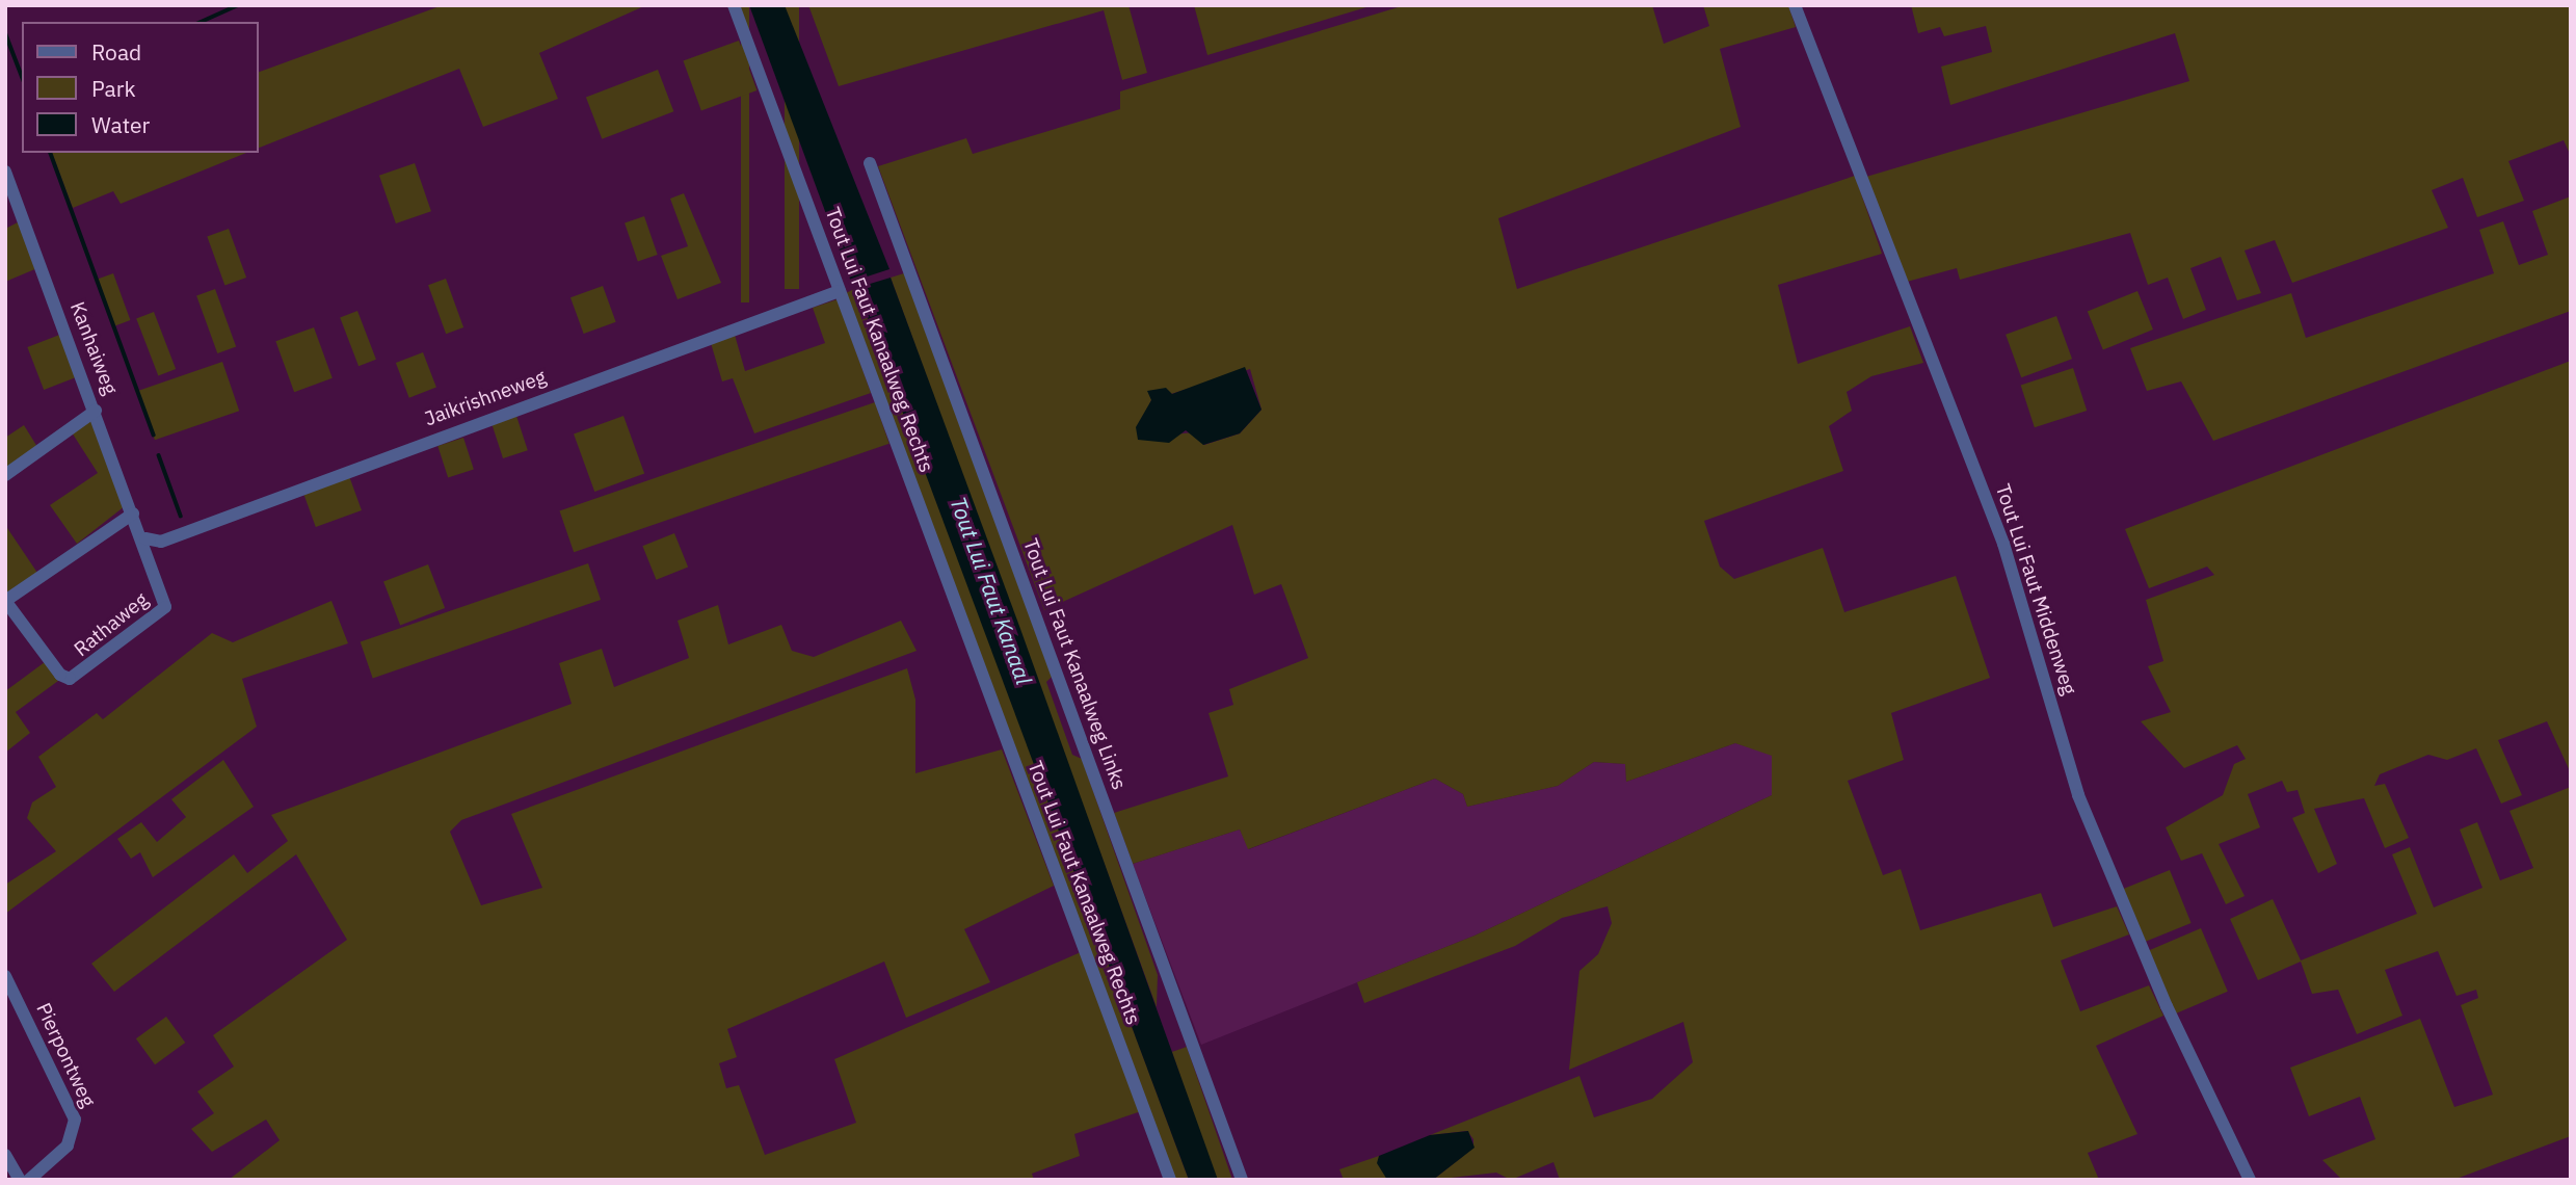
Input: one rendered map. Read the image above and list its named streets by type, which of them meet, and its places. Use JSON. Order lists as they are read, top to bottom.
{
  "streets": {
    "street": [
      "Tout Lui Faut Kanaalweg Rechts",
      "Kanhaiweg",
      "Jaikrishneweg",
      "Tout Lui Faut Middenweg",
      "Rathaweg",
      "Tout Lui Faut Kanaalweg Links",
      "Pierpontweg"
    ]
  },
  "crossings": [
    ["Tout Lui Faut Kanaalweg Rechts", "Jaikrishneweg"],
    ["Kanhaiweg", "Jaikrishneweg"],
    ["Kanhaiweg", "Rathaweg"],
    ["Jaikrishneweg", "Rathaweg"]
  ],
  "water": ["Tout Lui Faut Kanaal"],
  "legend": ["Road", "Park", "Water"]
}
